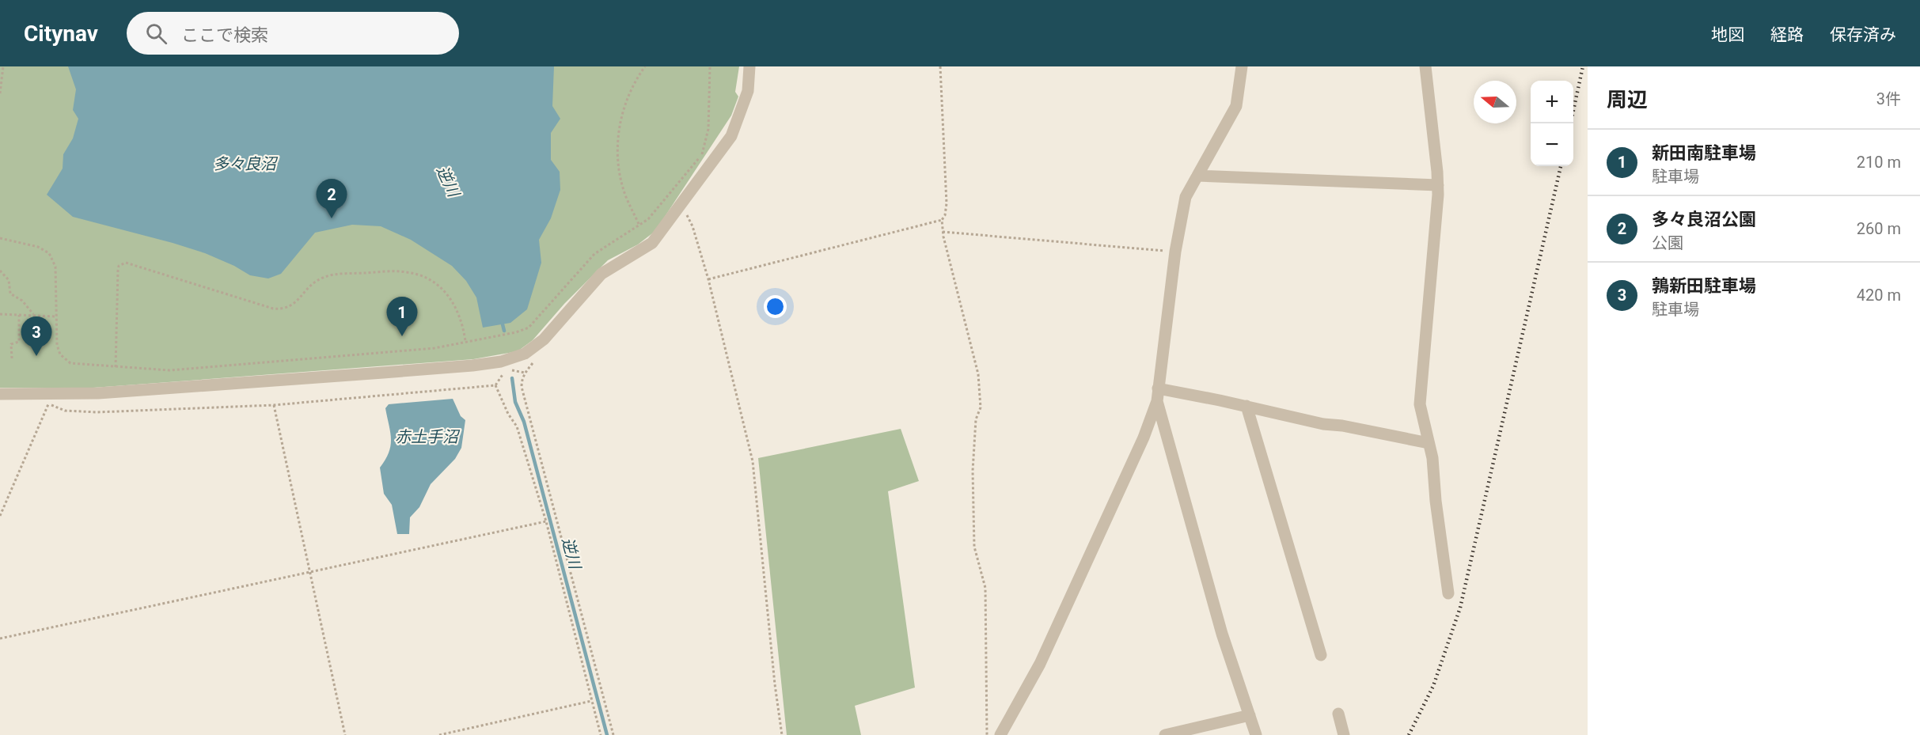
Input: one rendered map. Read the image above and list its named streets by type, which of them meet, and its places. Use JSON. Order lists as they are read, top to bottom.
{
  "water": ["多々良沼", "逆川", "赤土手沼"],
  "north": "left",
  "page": {
    "header": "Citynav",
    "search": "ここで検索",
    "nav": ["地図", "経路", "保存済み"],
    "heading": ["周辺", "3件"],
    "map_buttons": ["+", "−"],
    "list": [
      {
        "mark": "1",
        "name": "新田南駐車場",
        "note": "駐車場",
        "value": "210 m"
      },
      {
        "mark": "2",
        "name": "多々良沼公園",
        "note": "公園",
        "value": "260 m"
      },
      {
        "mark": "3",
        "name": "鶉新田駐車場",
        "note": "駐車場",
        "value": "420 m"
      }
    ],
    "pins": ["2", "1", "3"]
  }
}
